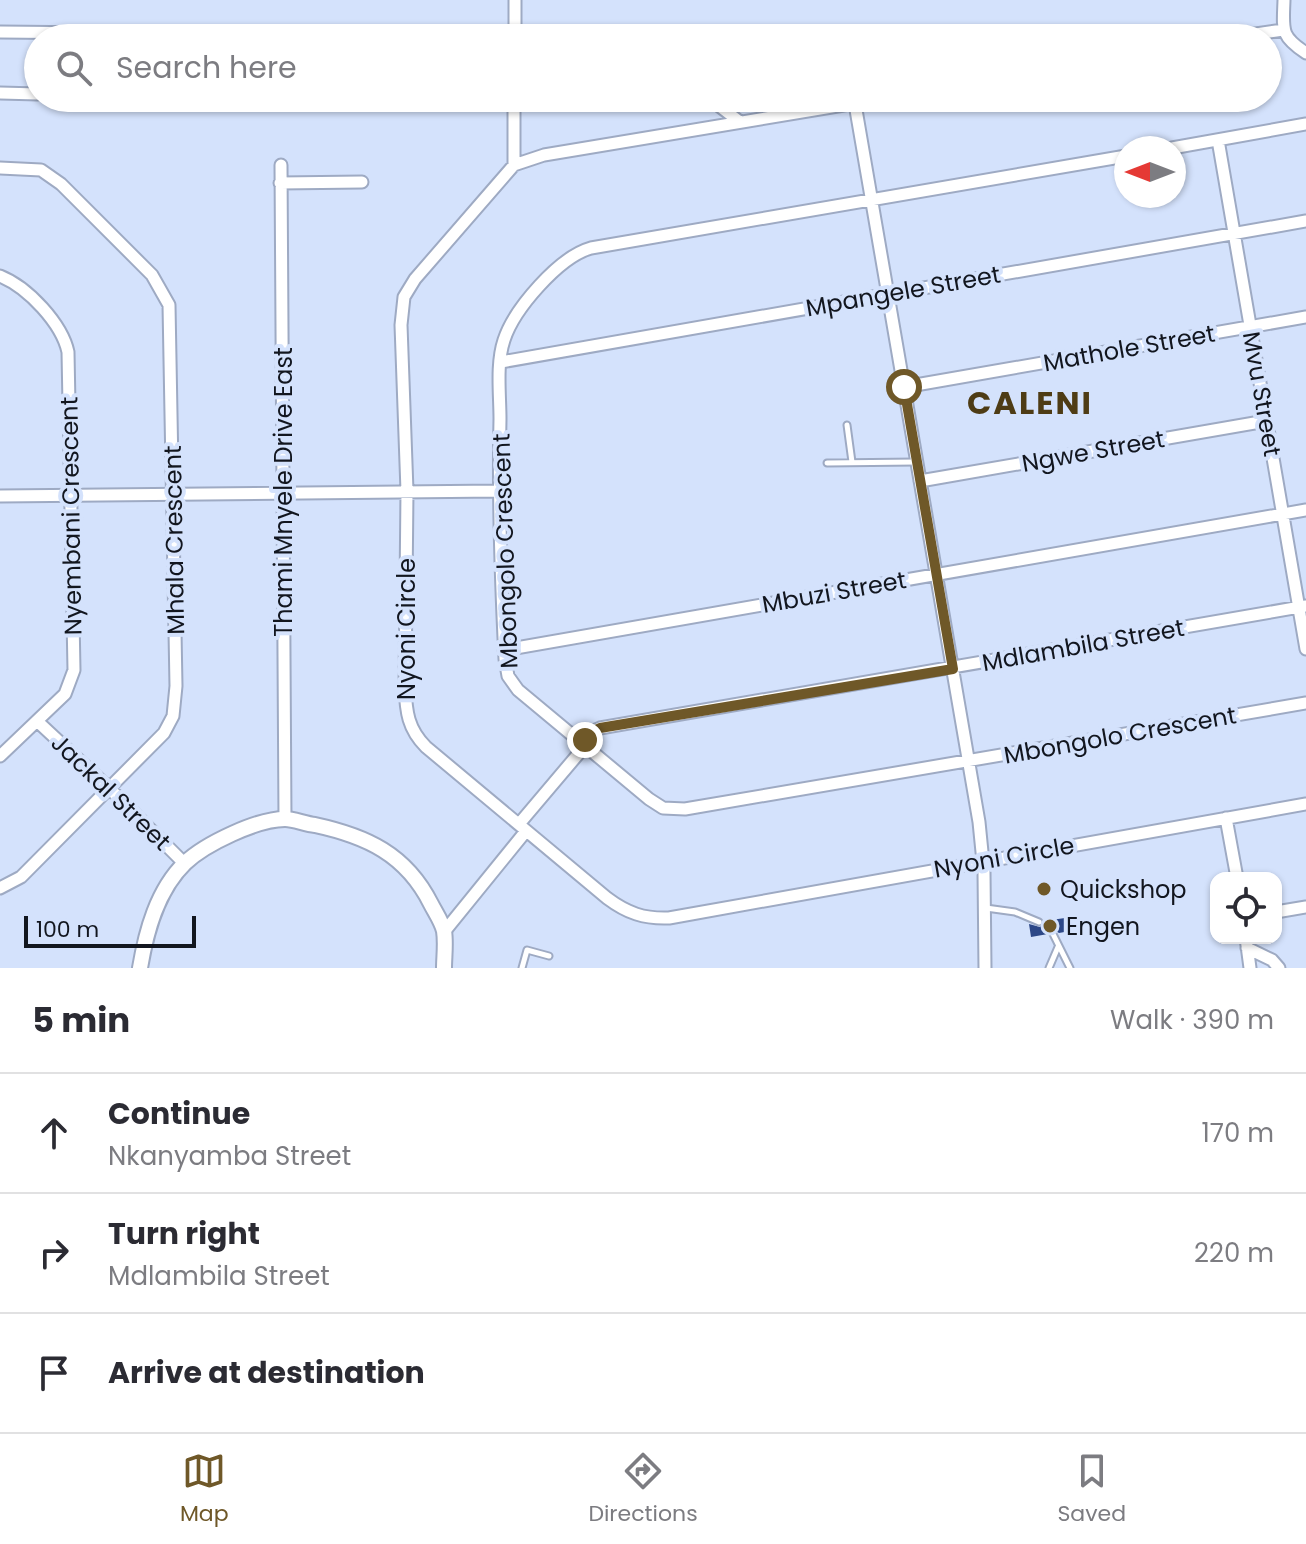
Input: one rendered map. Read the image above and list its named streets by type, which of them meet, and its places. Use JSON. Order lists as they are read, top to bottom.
{
  "streets": {
    "street": [
      "Mpangele Street",
      "Mathole Street",
      "Mvu Street",
      "Ngwe Street",
      "Thami Mnyele Drive East",
      "Nyembani Crescent",
      "Mhala Crescent",
      "Mbongolo Crescent",
      "Mbuzi Street",
      "Nyoni Circle",
      "Mdlambila Street",
      "Jackal Street"
    ]
  },
  "crossings": [
    ["Mpangele Street", "Mvu Street"],
    ["Mpangele Street", "Mbongolo Crescent"],
    ["Mathole Street", "Mvu Street"],
    ["Mvu Street", "Ngwe Street"],
    ["Mvu Street", "Mbuzi Street"],
    ["Mvu Street", "Mdlambila Street"],
    ["Nyembani Crescent", "Jackal Street"],
    ["Mhala Crescent", "Jackal Street"],
    ["Mbongolo Crescent", "Mbuzi Street"]
  ],
  "districts": ["CALENI"],
  "places": ["Quickshop", "Engen"],
  "scale_bar": "100 m",
  "north": "left",
  "page": {
    "search": "Search here",
    "scale": "100 m",
    "heading": ["5 min", "Walk · 390 m"],
    "list": [
      ["Continue", "Nkanyamba Street", "170 m"],
      ["Turn right", "Mdlambila Street", "220 m"],
      "Arrive at destination"
    ],
    "nav": ["Map", "Directions", "Saved"]
  }
}
